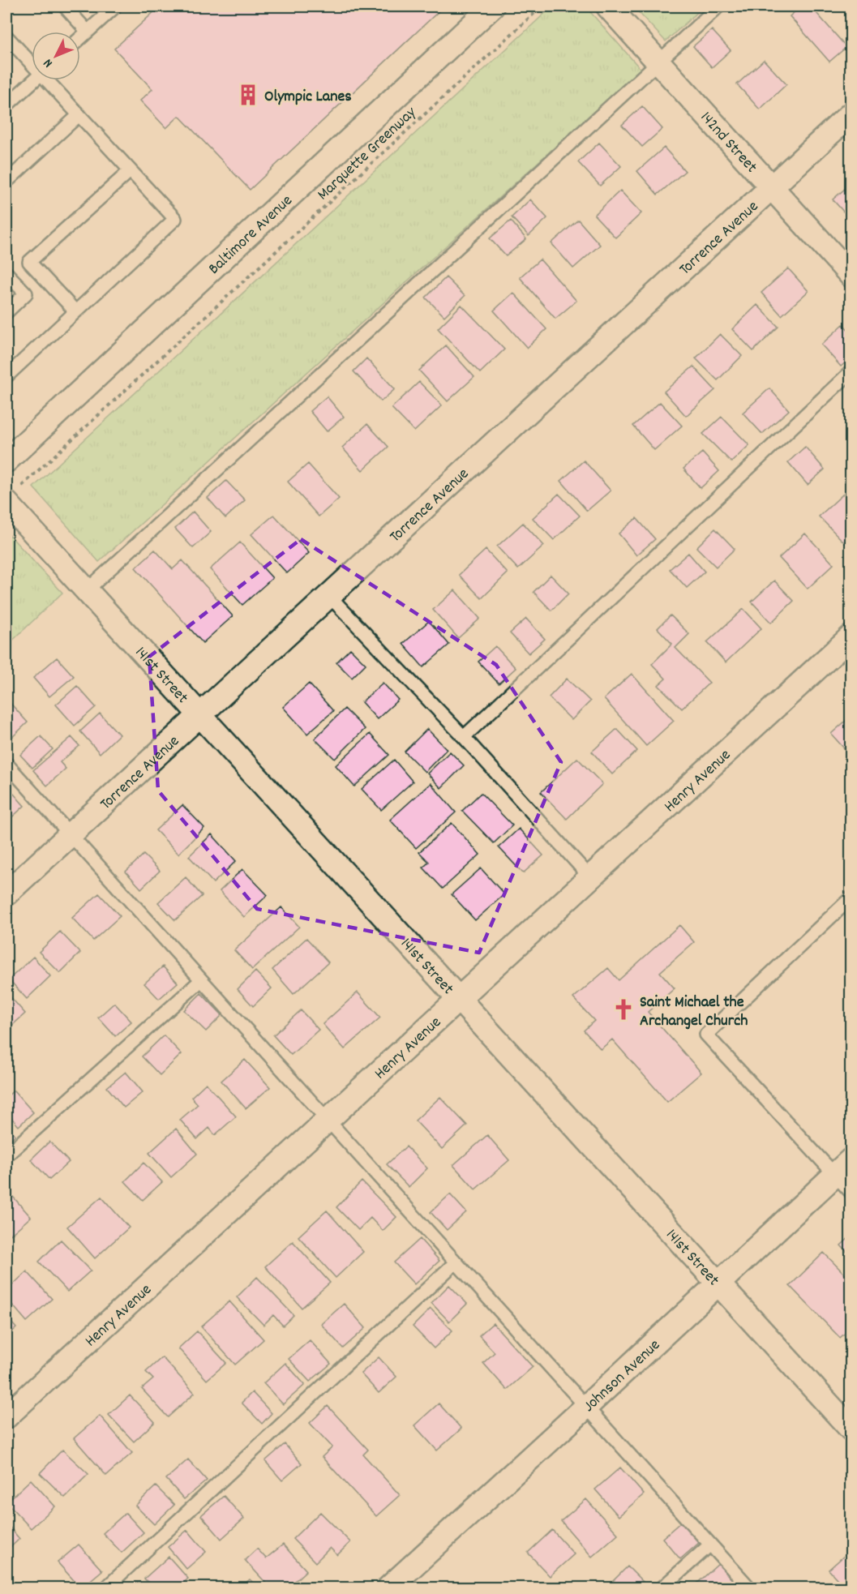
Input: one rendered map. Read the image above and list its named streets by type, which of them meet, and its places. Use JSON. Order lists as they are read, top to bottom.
{
  "streets": {
    "street": [
      "142nd Street",
      "Baltimore Avenue",
      "Torrence Avenue",
      "141st Street",
      "Henry Avenue",
      "Johnson Avenue"
    ],
    "path": ["Marquette Greenway"]
  },
  "crossings": [
    ["142nd Street", "Torrence Avenue"],
    ["Torrence Avenue", "141st Street"],
    ["141st Street", "Henry Avenue"],
    ["141st Street", "Johnson Avenue"]
  ],
  "places": {
    "building": ["Olympic Lanes"],
    "church": ["Saint Michael the Archangel Church"]
  },
  "north": "bottom left"
}
